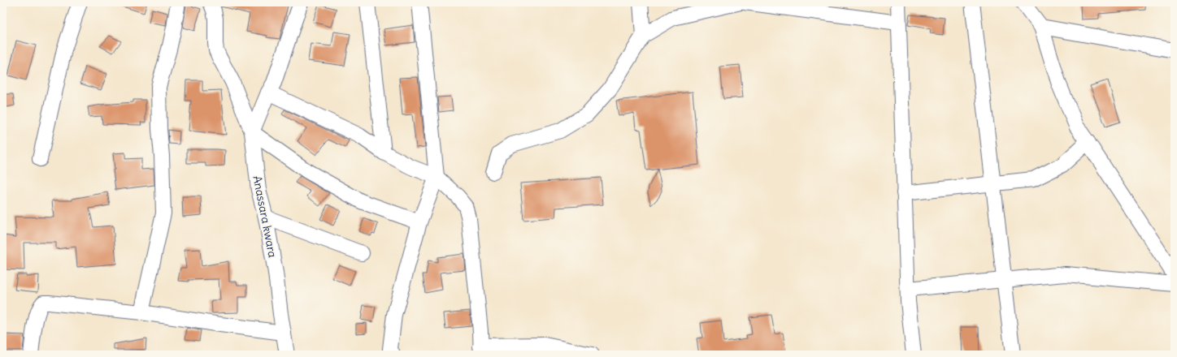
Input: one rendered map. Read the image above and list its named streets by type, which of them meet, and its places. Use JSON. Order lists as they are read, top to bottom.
{
  "streets": {
    "street": ["Anassara kwara"]
  }
}
